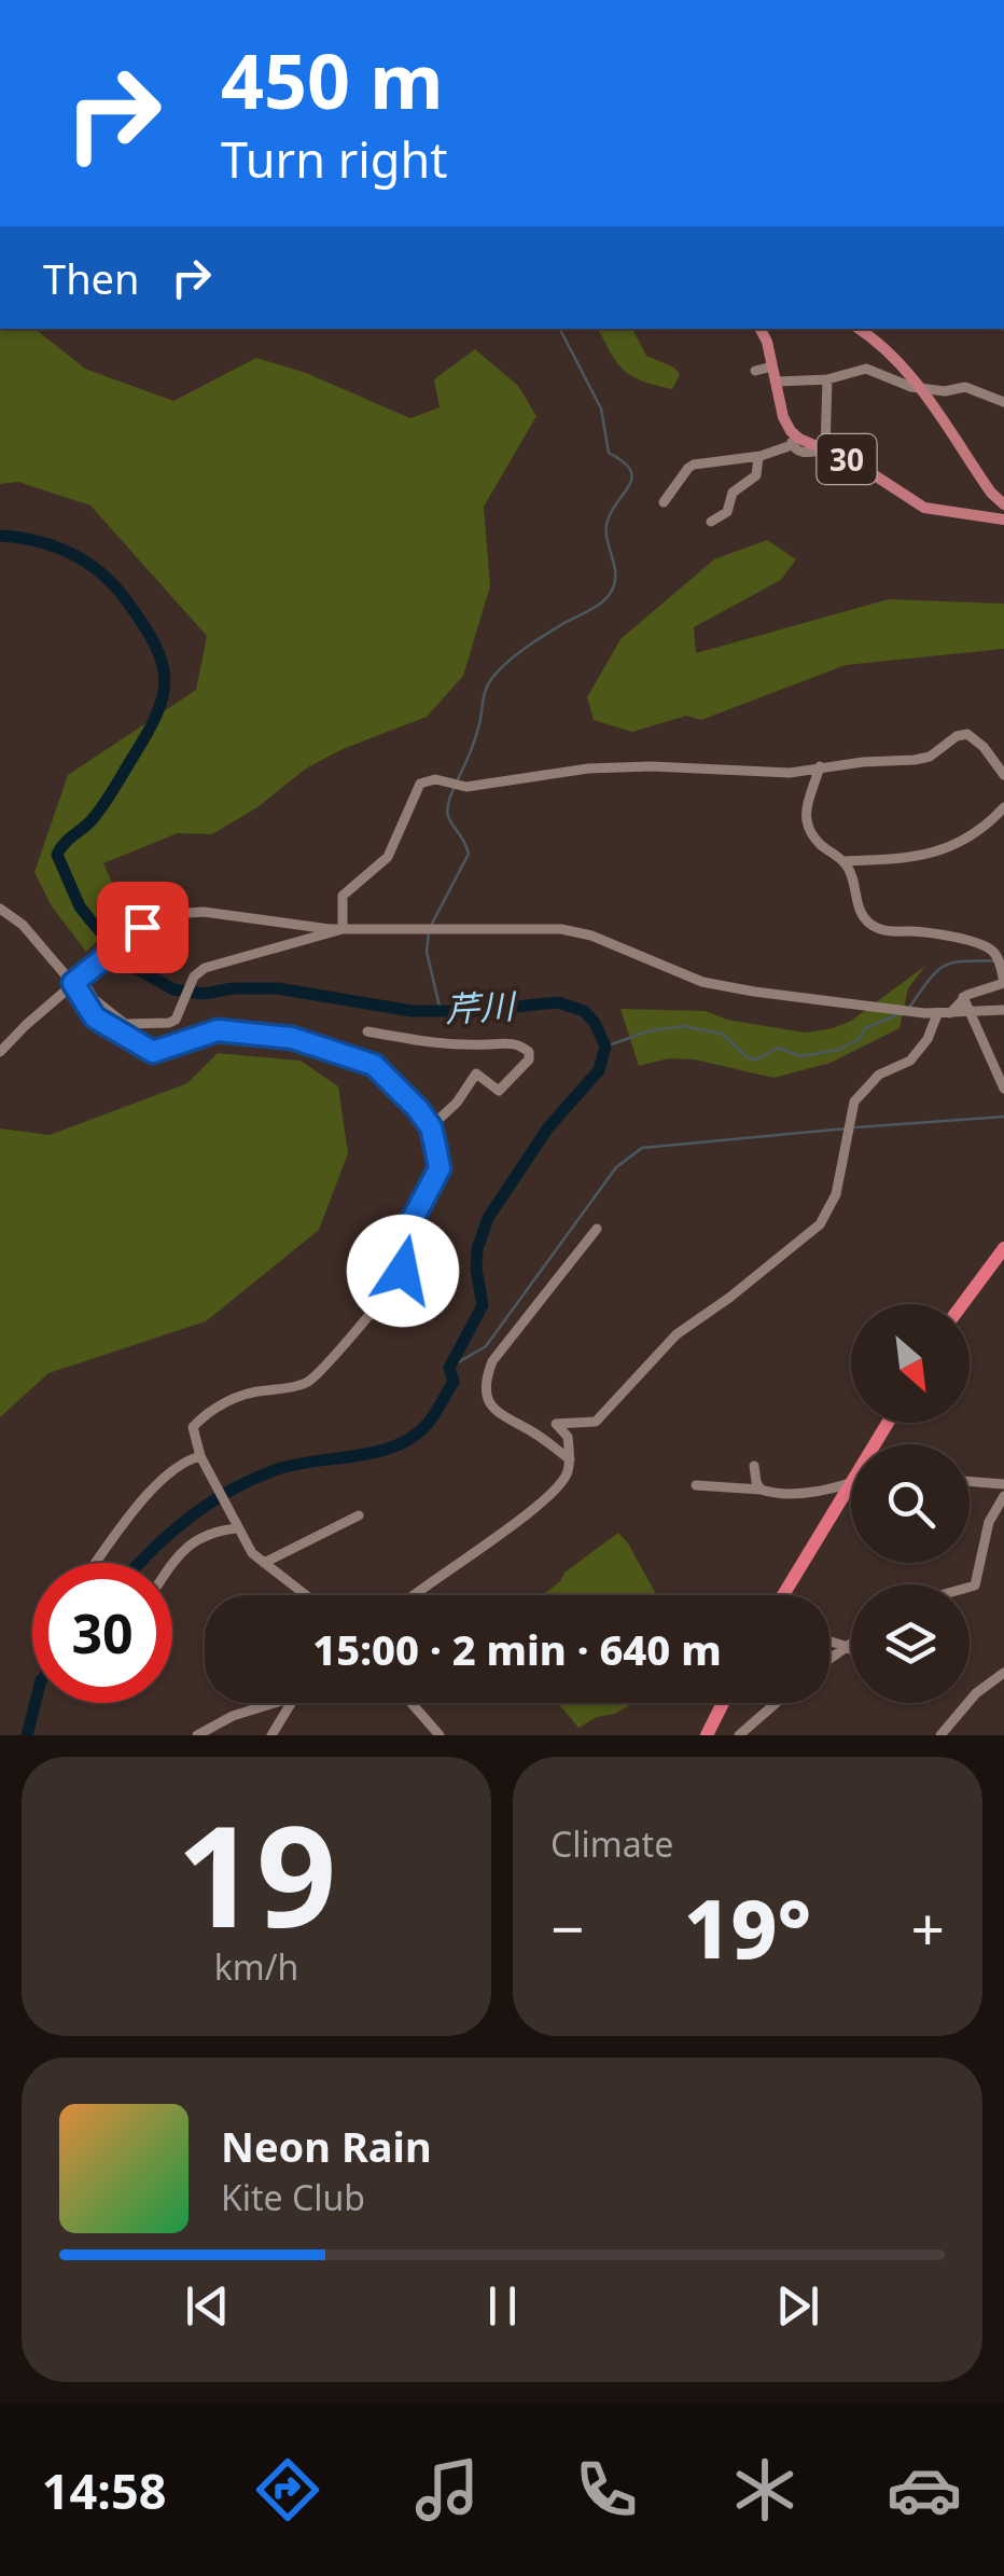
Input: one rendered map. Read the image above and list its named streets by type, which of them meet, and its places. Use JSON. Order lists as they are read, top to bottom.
{
  "streets": {
    "main road": ["30"]
  },
  "water": ["芹川"],
  "north": "bottom right",
  "page": {
    "turn": ["450 m", "Turn right"],
    "then": "Then",
    "limit": "30",
    "trip": "15:00 · 2 min · 640 m",
    "tile": [
      ["19", "km/h"],
      "Climate"
    ],
    "heat": ["−", "19°", "+"],
    "song": ["Neon Rain", "Kite Club"],
    "tabs": "14:58"
  }
}
